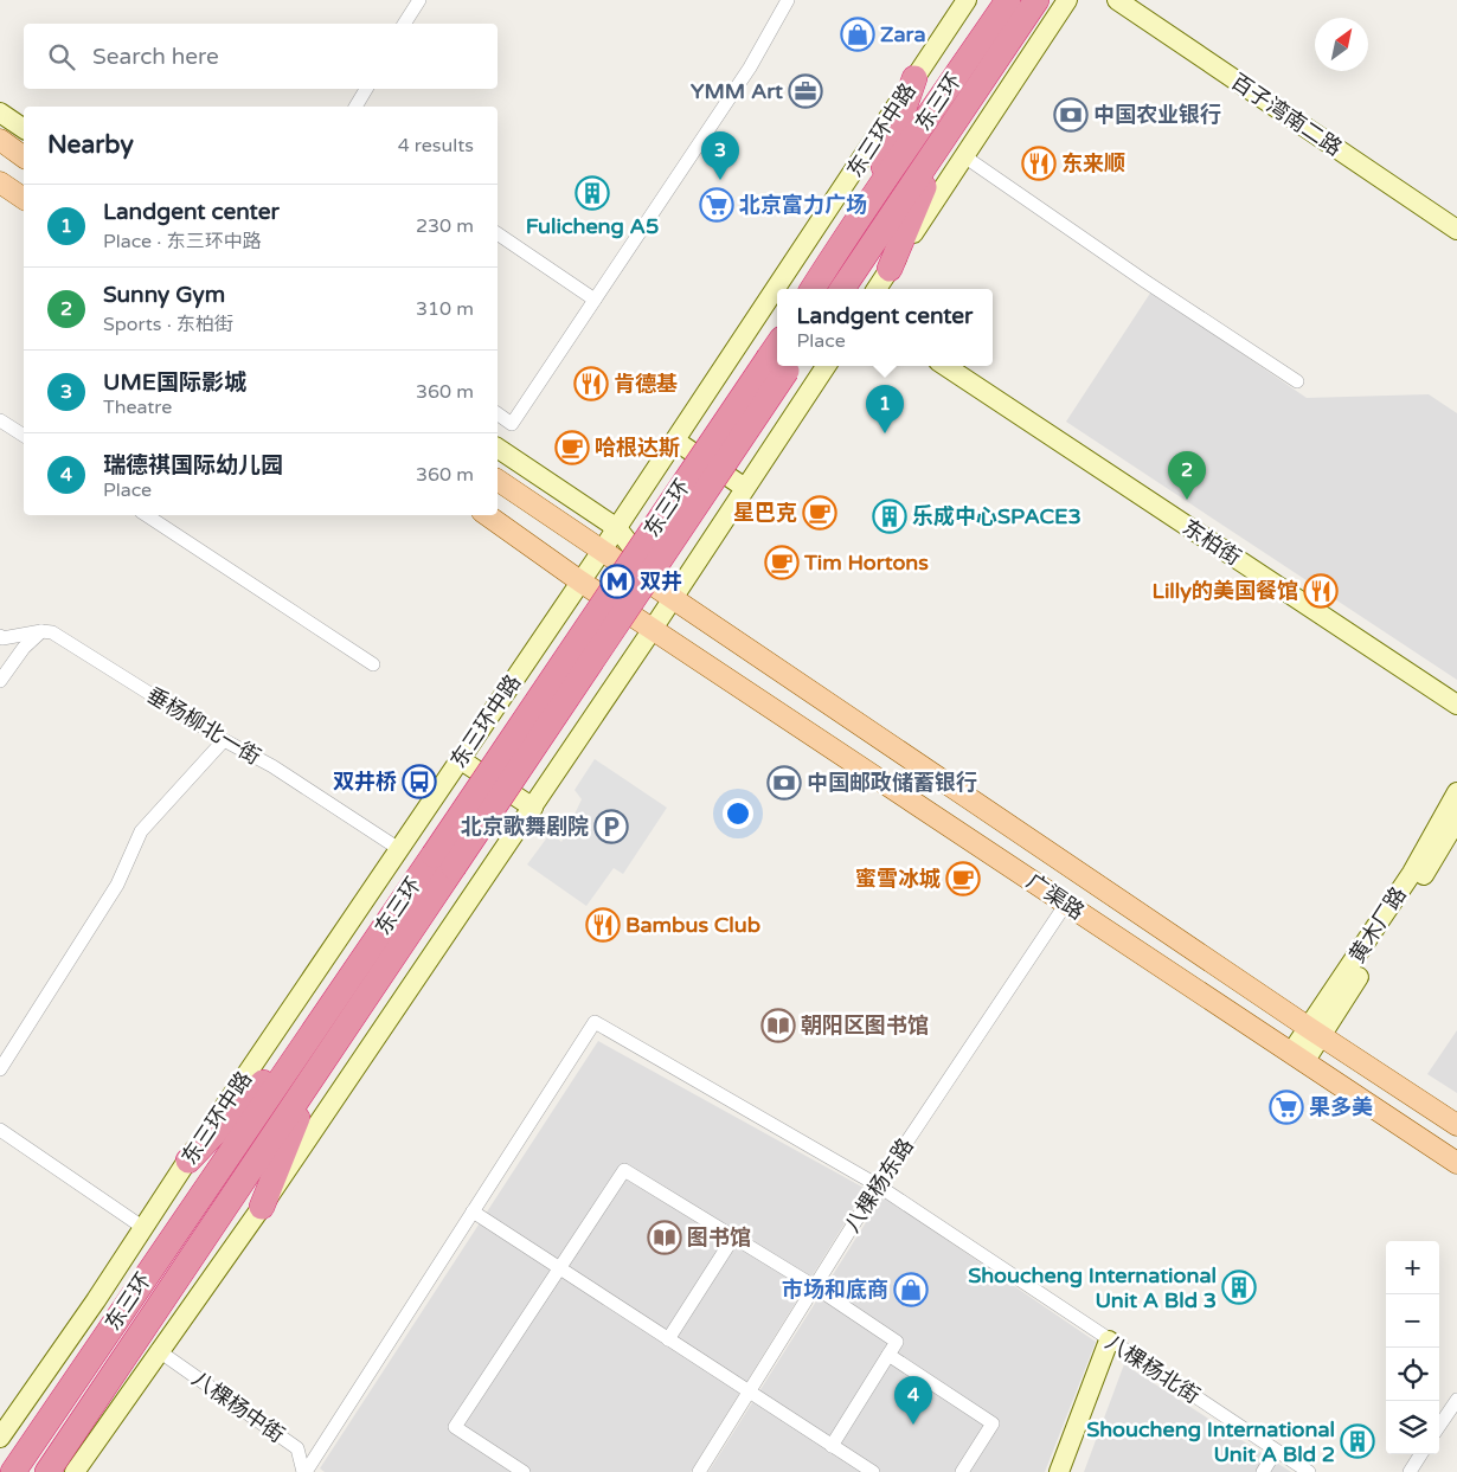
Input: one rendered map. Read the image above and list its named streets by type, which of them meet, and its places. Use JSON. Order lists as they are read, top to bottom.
{
  "streets": {
    "highway": ["东三环"],
    "main road": ["广渠路"],
    "street": [
      "百子湾南二路",
      "东三环中路",
      "东柏街",
      "垂杨柳北一街",
      "黄木厂路",
      "八棵杨东路",
      "八棵杨北街",
      "八棵杨中街"
    ]
  },
  "crossings": [
    ["东三环中路", "垂杨柳北一街"],
    ["东三环中路", "广渠路"],
    ["广渠路", "黄木厂路"],
    ["广渠路", "八棵杨东路"],
    ["八棵杨东路", "八棵杨北街"]
  ],
  "places": {
    "shop": ["Zara", "市场和底商"],
    "office": ["YMM Art"],
    "bank": ["中国农业银行", "中国邮政储蓄银行"],
    "restaurant": [
      "东来顺",
      "肯德基",
      "Lilly的美国餐馆",
      "Bambus Club"
    ],
    "building": [
      "Fulicheng A5",
      "乐成中心SPACE3",
      "Shoucheng International Unit A Bld 3",
      "Shoucheng International Unit A Bld 2"
    ],
    "supermarket": ["北京富力广场", "果多美"],
    "cafe": [
      "哈根达斯",
      "星巴克",
      "Tim Hortons",
      "蜜雪冰城"
    ],
    "metro station": ["双井"],
    "bus stop": ["双井桥"],
    "parking": ["北京歌舞剧院"],
    "library": ["朝阳区图书馆", "图书馆"]
  },
  "north": "top right",
  "page": {
    "search": "Search here",
    "heading": ["Nearby", "4 results"],
    "pins": [
      "3",
      "1",
      "2",
      "4"
    ],
    "list": [
      {
        "mark": "1",
        "name": "Landgent center",
        "note": "Place · 东三环中路",
        "value": "230 m"
      },
      {
        "mark": "2",
        "name": "Sunny Gym",
        "note": "Sports · 东柏街",
        "value": "310 m"
      },
      {
        "mark": "3",
        "name": "UME国际影城",
        "note": "Theatre",
        "value": "360 m"
      },
      {
        "mark": "4",
        "name": "瑞德祺国际幼儿园",
        "note": "Place",
        "value": "360 m"
      }
    ],
    "popup": ["Landgent center", "Place"],
    "map_buttons": ["+", "−"]
  }
}
